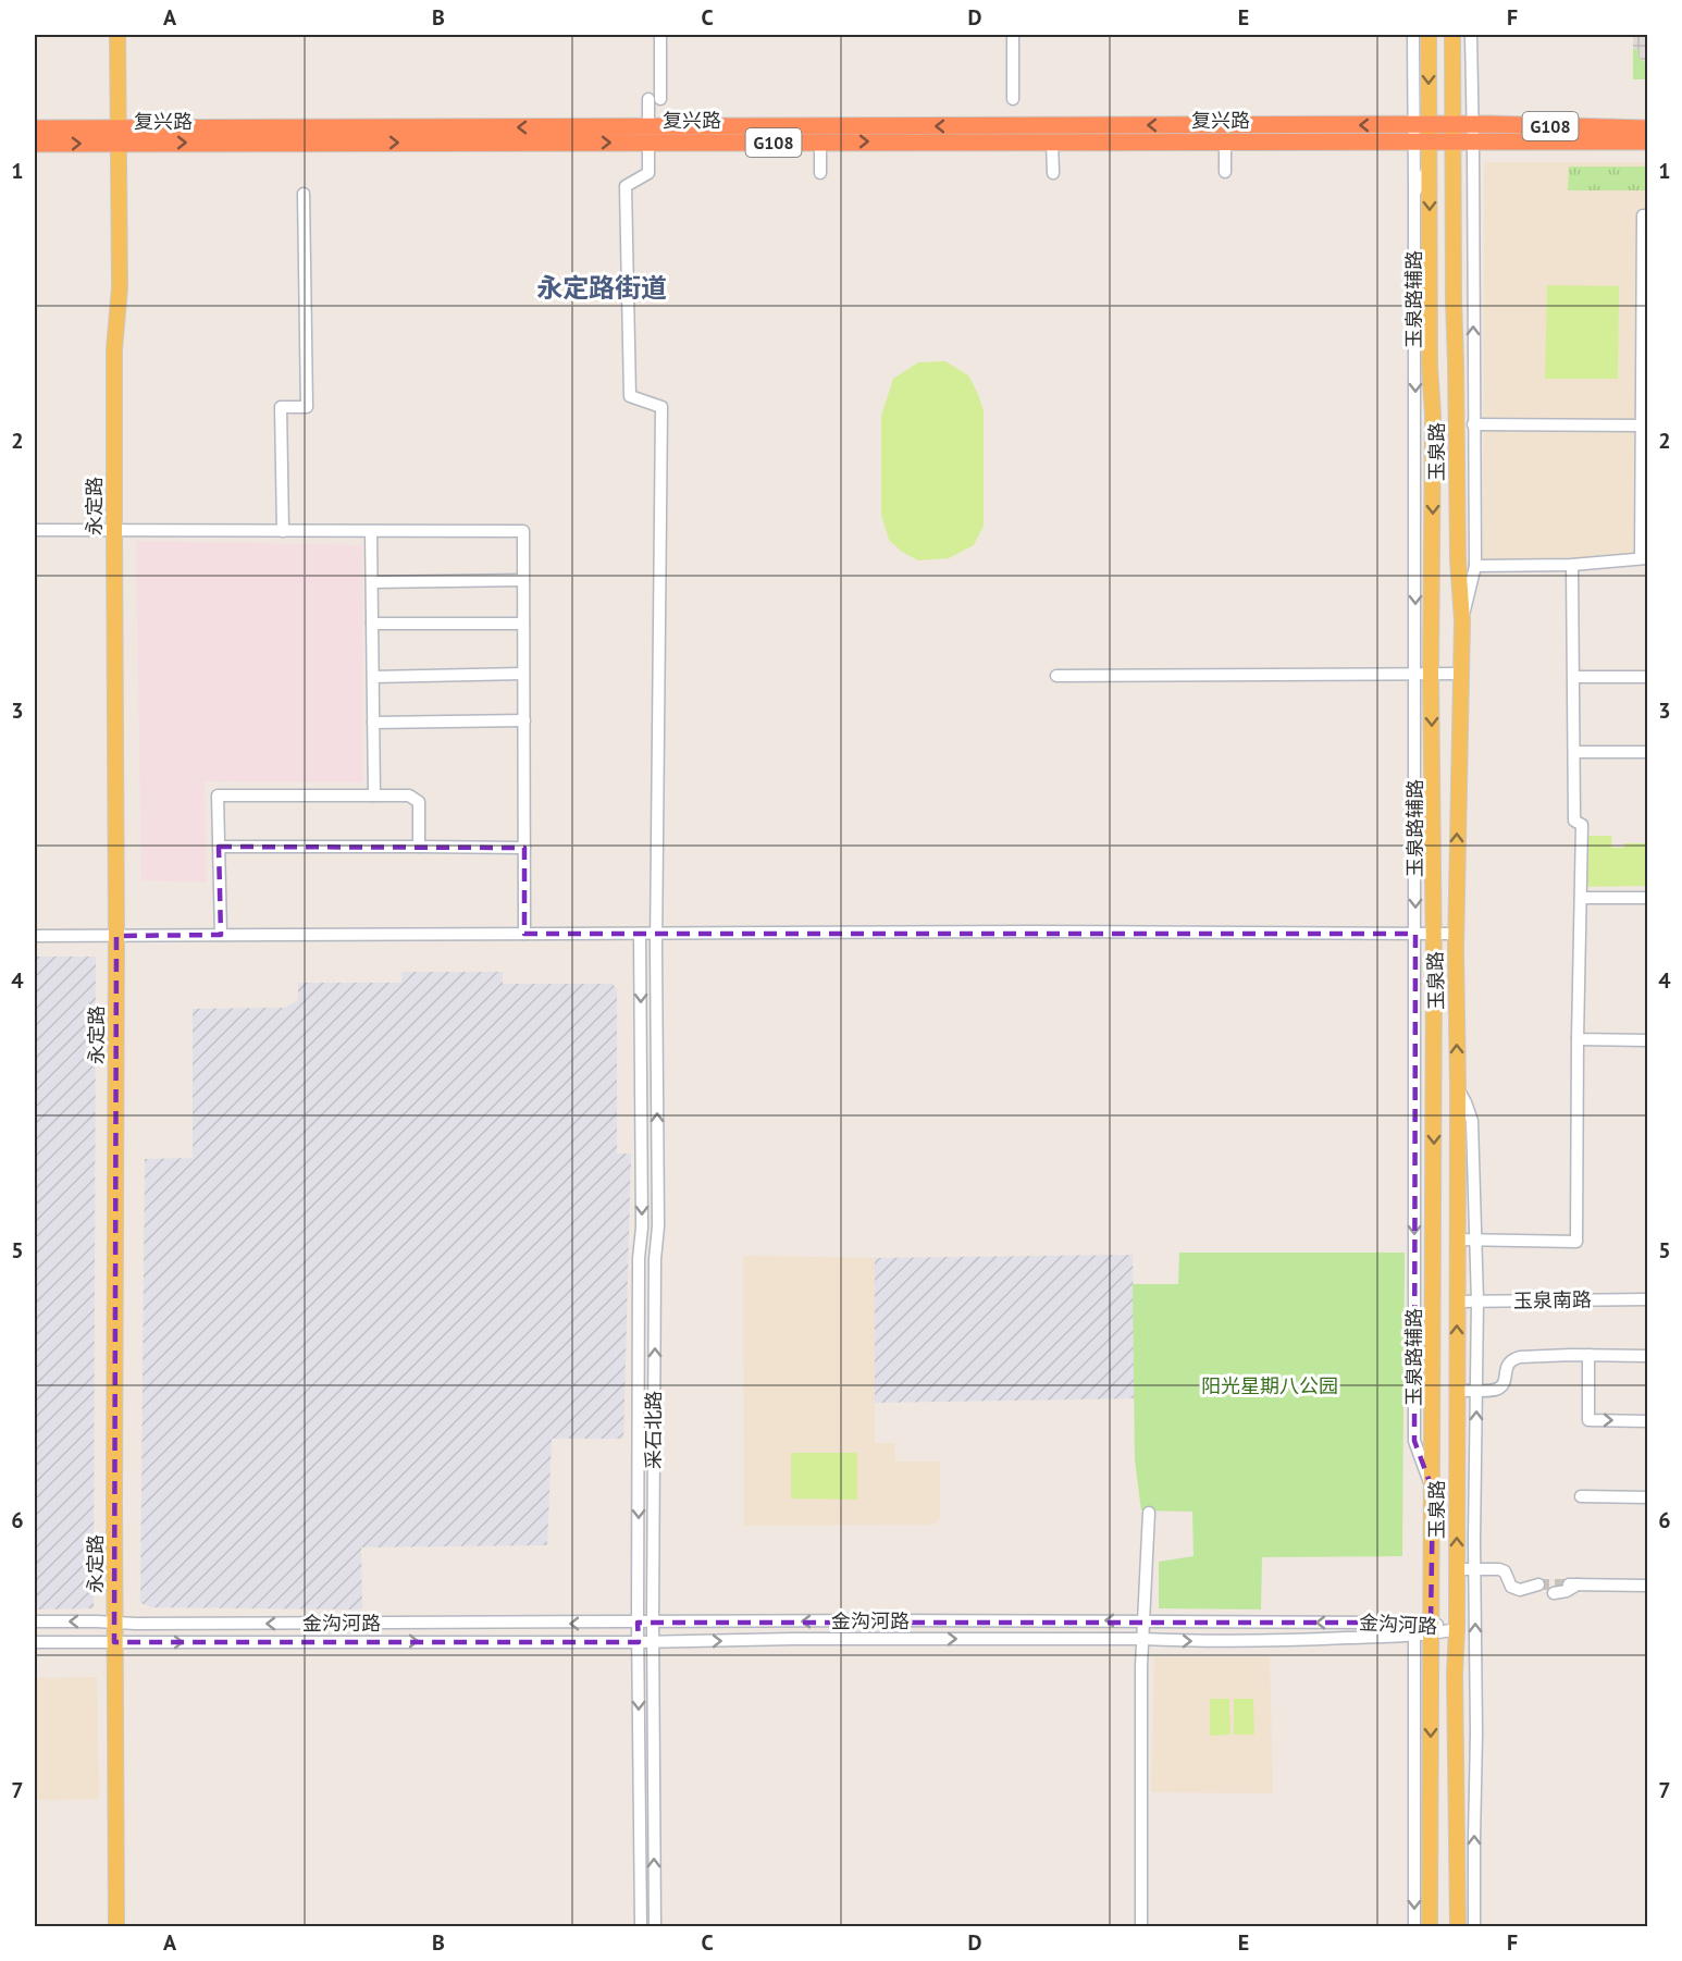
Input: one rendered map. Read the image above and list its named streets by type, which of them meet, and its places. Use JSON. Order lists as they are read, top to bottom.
{
  "streets": {
    "highway": ["复兴路", "G108"],
    "main road": ["玉泉路", "永定路"],
    "street": [
      "玉泉路辅路",
      "玉泉南路",
      "采石北路",
      "金沟河路"
    ]
  },
  "crossings": [
    ["复兴路", "G108"],
    ["复兴路", "玉泉路"],
    ["复兴路", "永定路"],
    ["复兴路", "采石北路"],
    ["G108", "玉泉路"],
    ["玉泉路辅路", "玉泉路"],
    ["玉泉路", "玉泉南路"],
    ["玉泉路", "金沟河路"],
    ["永定路", "金沟河路"],
    ["采石北路", "金沟河路"]
  ],
  "districts": ["永定路街道"],
  "parks": ["阳光星期八公园"],
  "grid": {
    "columns": [
      "A",
      "B",
      "C",
      "D",
      "E",
      "F"
    ],
    "rows": [
      "1",
      "2",
      "3",
      "4",
      "5",
      "6",
      "7"
    ]
  }
}
